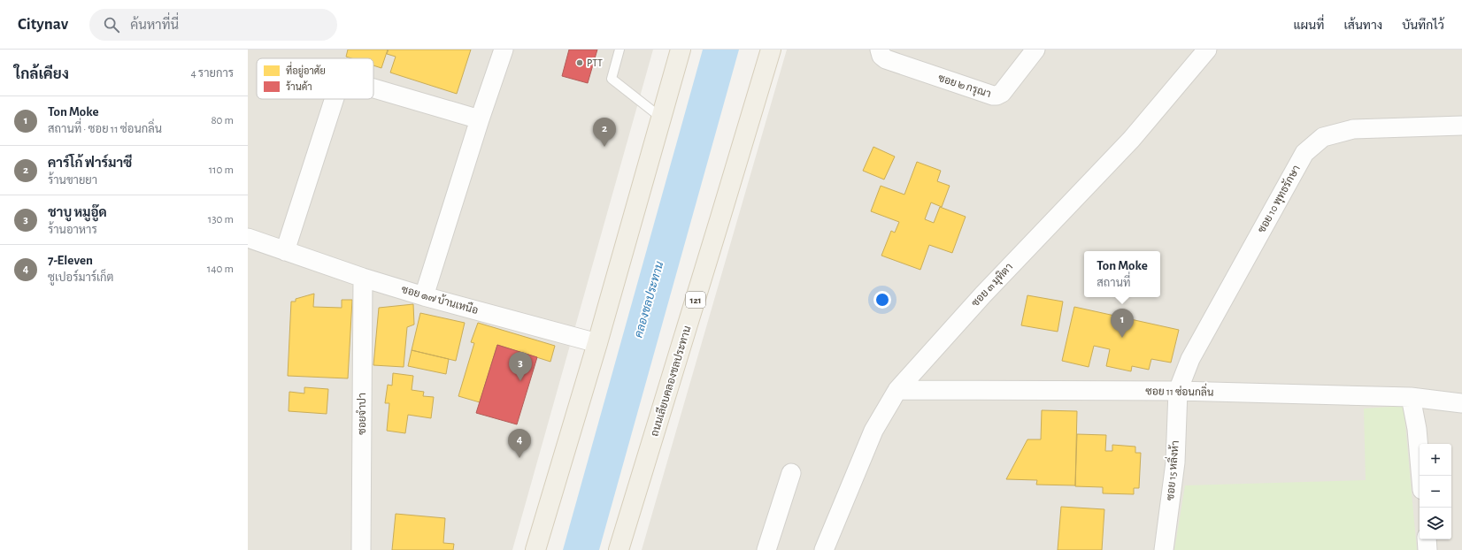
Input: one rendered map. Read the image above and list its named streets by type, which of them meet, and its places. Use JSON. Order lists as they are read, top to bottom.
{
  "streets": {
    "main road": ["121", "ถนนเลียบคลองชลประทาน"],
    "street": [
      "ซอย ๒ กรุณา",
      "ซอย 10 พุทธรักษา",
      "ซอย ๓ มุทิตา",
      "ซอย ๑๗ บ้านเหนือ",
      "ซอย 11 ซ่อนกลิ่น",
      "ซอยจำปา",
      "ซอย 15 หลิ่งห้า"
    ]
  },
  "crossings": [
    ["ซอย 10 พุทธรักษา", "ซอย 11 ซ่อนกลิ่น"],
    ["ซอย 10 พุทธรักษา", "ซอย 15 หลิ่งห้า"],
    ["ซอย ๓ มุทิตา", "ซอย 11 ซ่อนกลิ่น"],
    ["ซอย ๑๗ บ้านเหนือ", "ซอยจำปา"],
    ["ซอย 11 ซ่อนกลิ่น", "ซอย 15 หลิ่งห้า"]
  ],
  "water": ["คลองชลประทาน"],
  "places": ["PTT"],
  "legend": ["ที่อยู่อาศัย", "ร้านค้า"],
  "page": {
    "header": "Citynav",
    "search": "ค้นหาที่นี่",
    "nav": ["แผนที่", "เส้นทาง", "บันทึกไว้"],
    "heading": ["ใกล้เคียง", "4 รายการ"],
    "list": [
      {
        "mark": "1",
        "name": "Ton Moke",
        "note": "สถานที่ · ซอย 11 ซ่อนกลิ่น",
        "value": "80 m"
      },
      {
        "mark": "2",
        "name": "คาร์โก้ ฟาร์มาซี",
        "note": "ร้านขายยา",
        "value": "110 m"
      },
      {
        "mark": "3",
        "name": "ชาบู หมูอู๊ด",
        "note": "ร้านอาหาร",
        "value": "130 m"
      },
      {
        "mark": "4",
        "name": "7-Eleven",
        "note": "ซูเปอร์มาร์เก็ต",
        "value": "140 m"
      }
    ],
    "pins": [
      "2",
      "1",
      "3",
      "4"
    ],
    "popup": ["Ton Moke", "สถานที่"],
    "map_buttons": ["+", "−"]
  }
}
